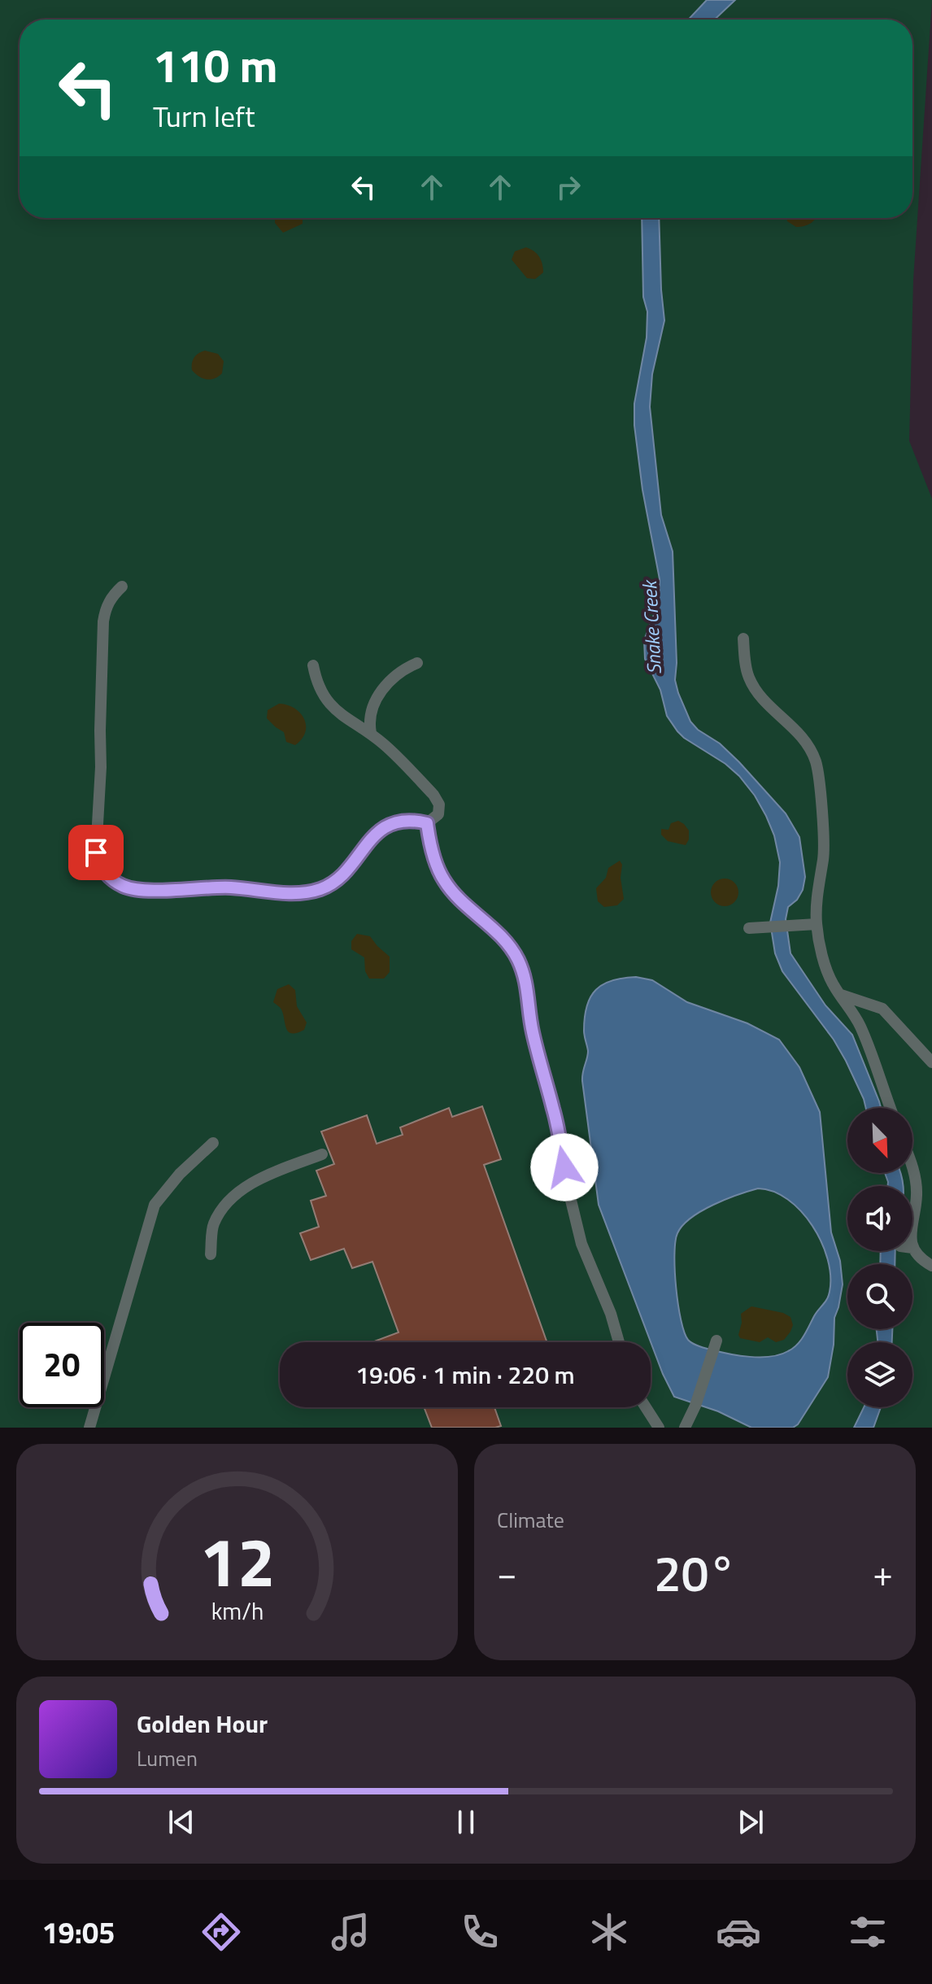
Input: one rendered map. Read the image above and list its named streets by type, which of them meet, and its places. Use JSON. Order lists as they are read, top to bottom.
{
  "water": ["Snake Creek"],
  "north": "bottom right",
  "page": {
    "turn": ["110 m", "Turn left"],
    "limit": "20",
    "trip": "19:06 · 1 min · 220 m",
    "tile": "Climate",
    "heat": ["−", "20°", "+"],
    "song": ["Golden Hour", "Lumen"],
    "tabs": "19:05",
    "gauge": ["12", "km/h"]
  }
}
